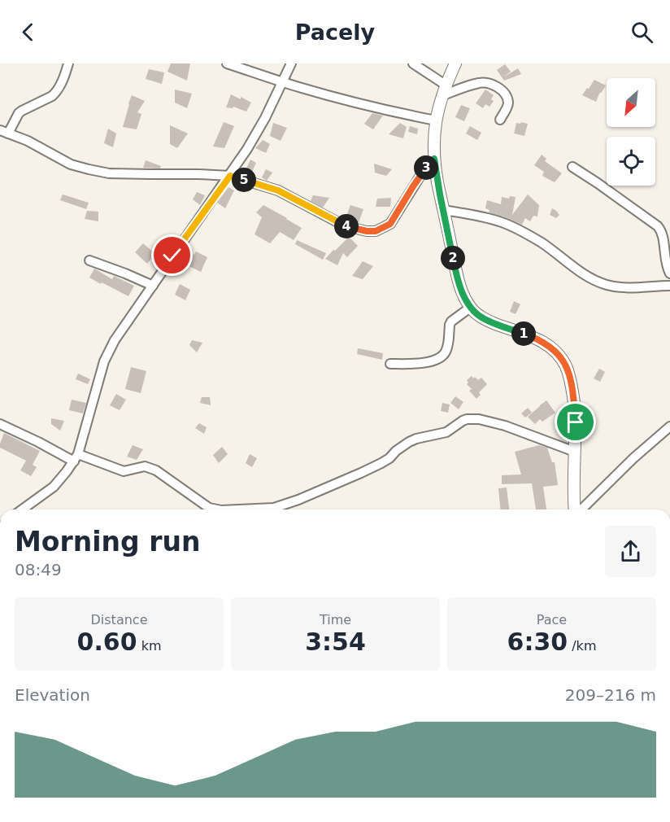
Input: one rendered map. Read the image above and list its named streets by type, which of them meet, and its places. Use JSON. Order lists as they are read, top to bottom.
{
  "north": "bottom left",
  "page": {
    "header": "Pacely",
    "pins": [
      "3",
      "5",
      "4",
      "2",
      "1"
    ],
    "heading": ["Morning run", "08:49"],
    "stats": [
      ["Distance", "0.60 km"],
      ["Time", "3:54"],
      ["Pace", "6:30 /km"]
    ],
    "chart": ["Elevation", "209–216 m"]
  }
}
